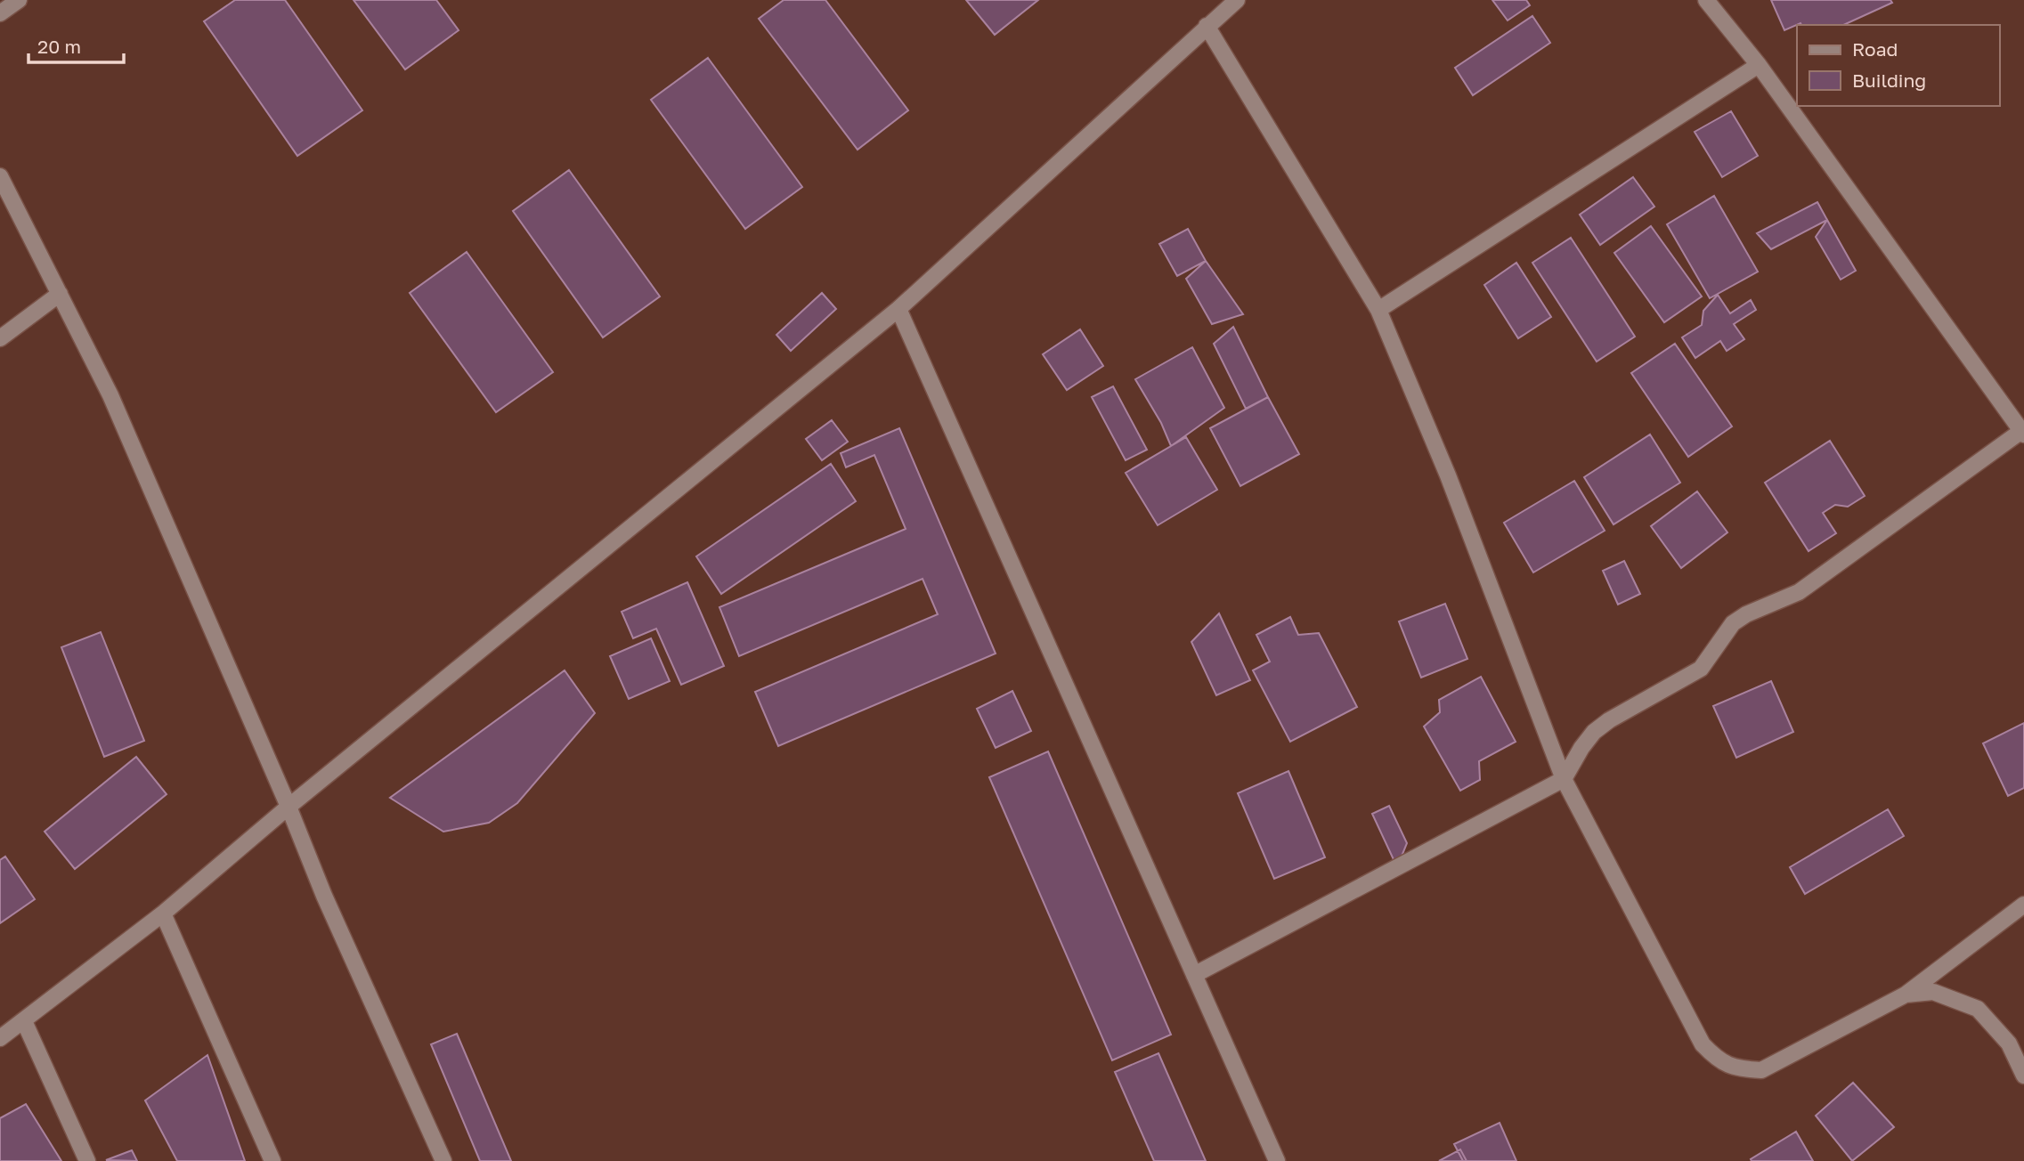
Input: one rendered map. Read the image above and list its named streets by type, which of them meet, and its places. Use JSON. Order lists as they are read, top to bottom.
{
  "legend": ["Road", "Building"],
  "scale_bar": "20 m"
}
